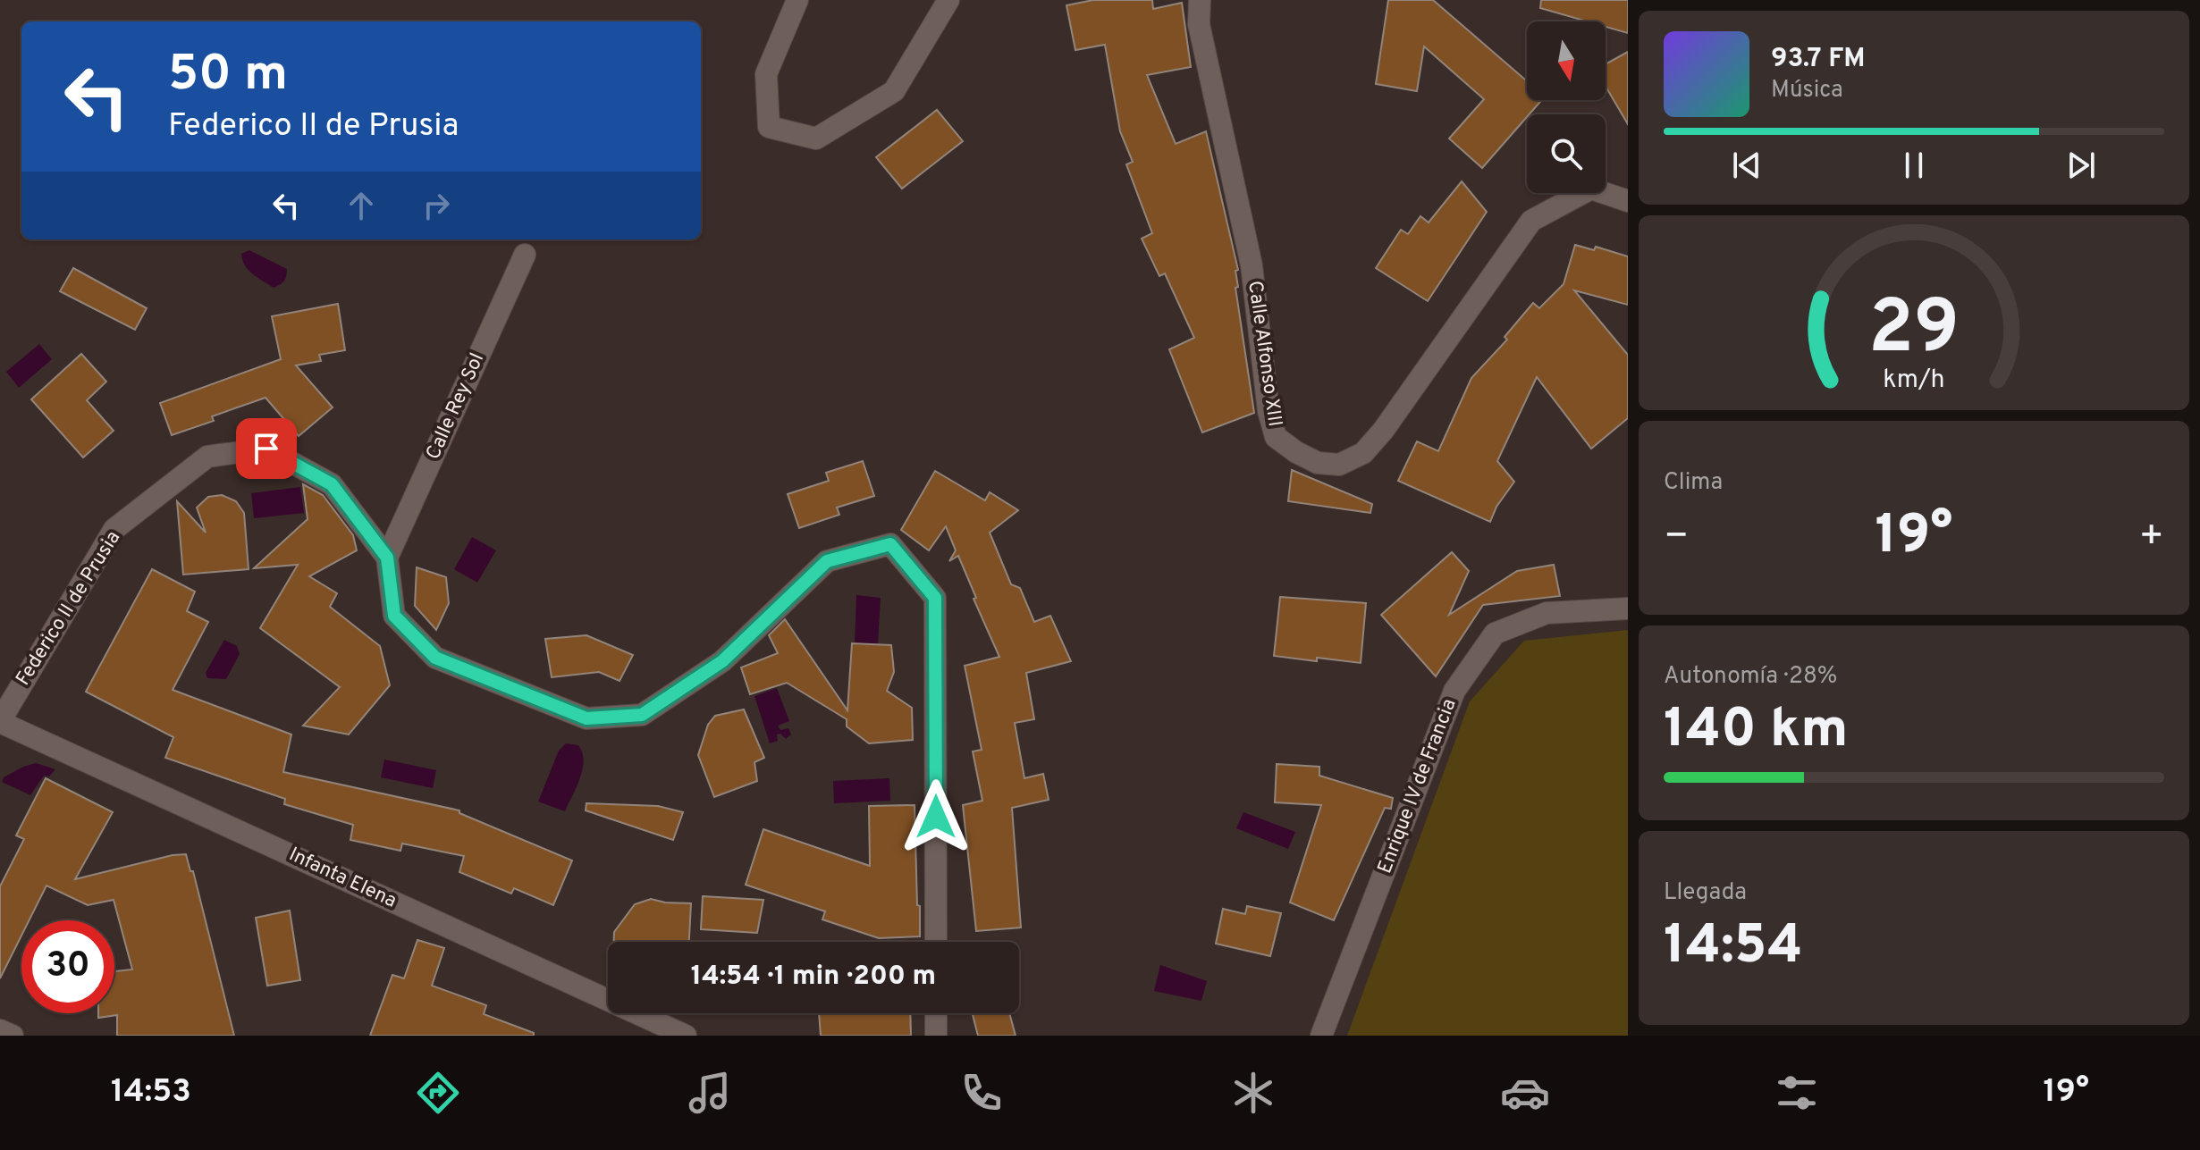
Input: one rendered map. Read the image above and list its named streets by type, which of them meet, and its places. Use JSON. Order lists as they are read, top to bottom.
{
  "streets": {
    "street": [
      "Calle Alfonso XIII",
      "Calle Rey Sol",
      "Federico II de Prusia",
      "Enrique IV de Francia",
      "Infanta Elena"
    ]
  },
  "crossings": [
    ["Calle Rey Sol", "Federico II de Prusia"],
    ["Federico II de Prusia", "Infanta Elena"]
  ],
  "north": "bottom",
  "page": {
    "turn": ["50 m", "Federico II de Prusia"],
    "song": ["93.7 FM", "Música"],
    "tile": [
      "Clima",
      ["Autonomía · 28%", "140 km"],
      ["Llegada", "14:54"]
    ],
    "heat": ["−", "19°", "+"],
    "limit": "30",
    "trip": "14:54 · 1 min · 200 m",
    "tabs": ["14:53", "19°"],
    "gauge": ["29", "km/h"]
  }
}
